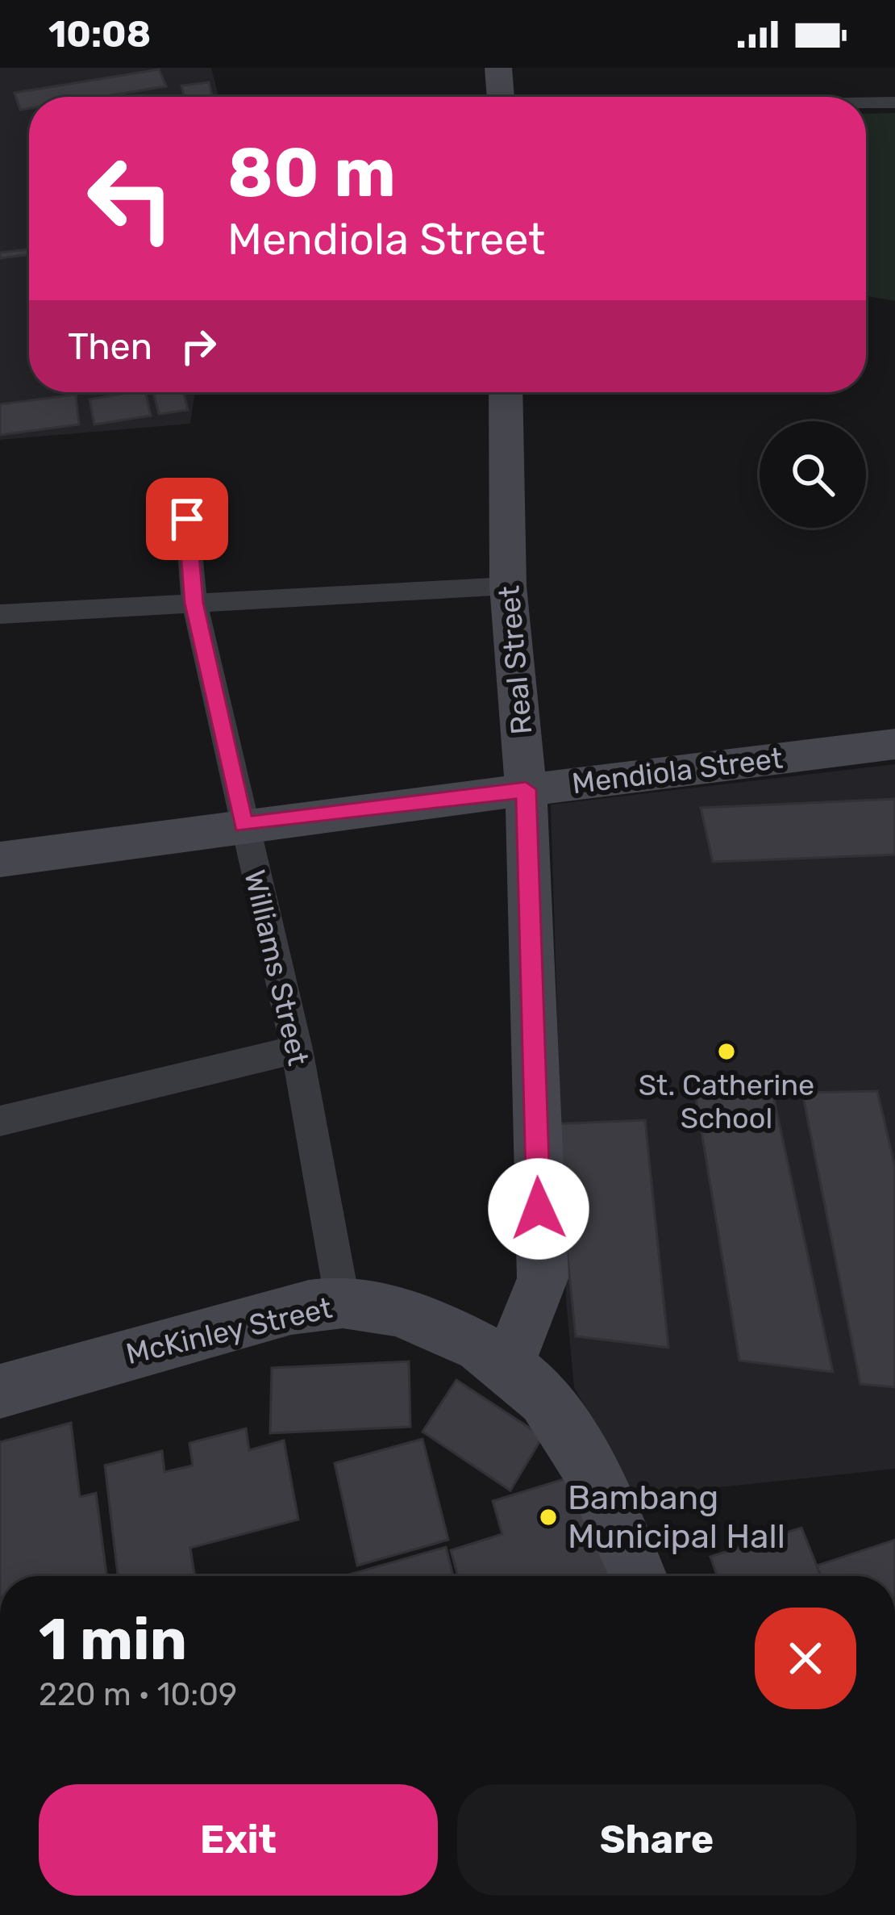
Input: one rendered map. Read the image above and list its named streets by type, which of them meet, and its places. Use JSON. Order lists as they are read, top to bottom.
{
  "streets": {
    "street": [
      "Real Street",
      "Mendiola Street",
      "Williams Street",
      "McKinley Street"
    ]
  },
  "crossings": [
    ["Real Street", "Mendiola Street"],
    ["Real Street", "McKinley Street"],
    ["Mendiola Street", "Williams Street"],
    ["Williams Street", "McKinley Street"]
  ],
  "places": ["St. Catherine School", "Bambang Municipal Hall"],
  "page": {
    "status": "10:08",
    "turn": ["80 m", "Mendiola Street"],
    "then": "Then",
    "heading": ["1 min", "220 m · 10:09"],
    "buttons": ["Exit", "Share"]
  }
}
